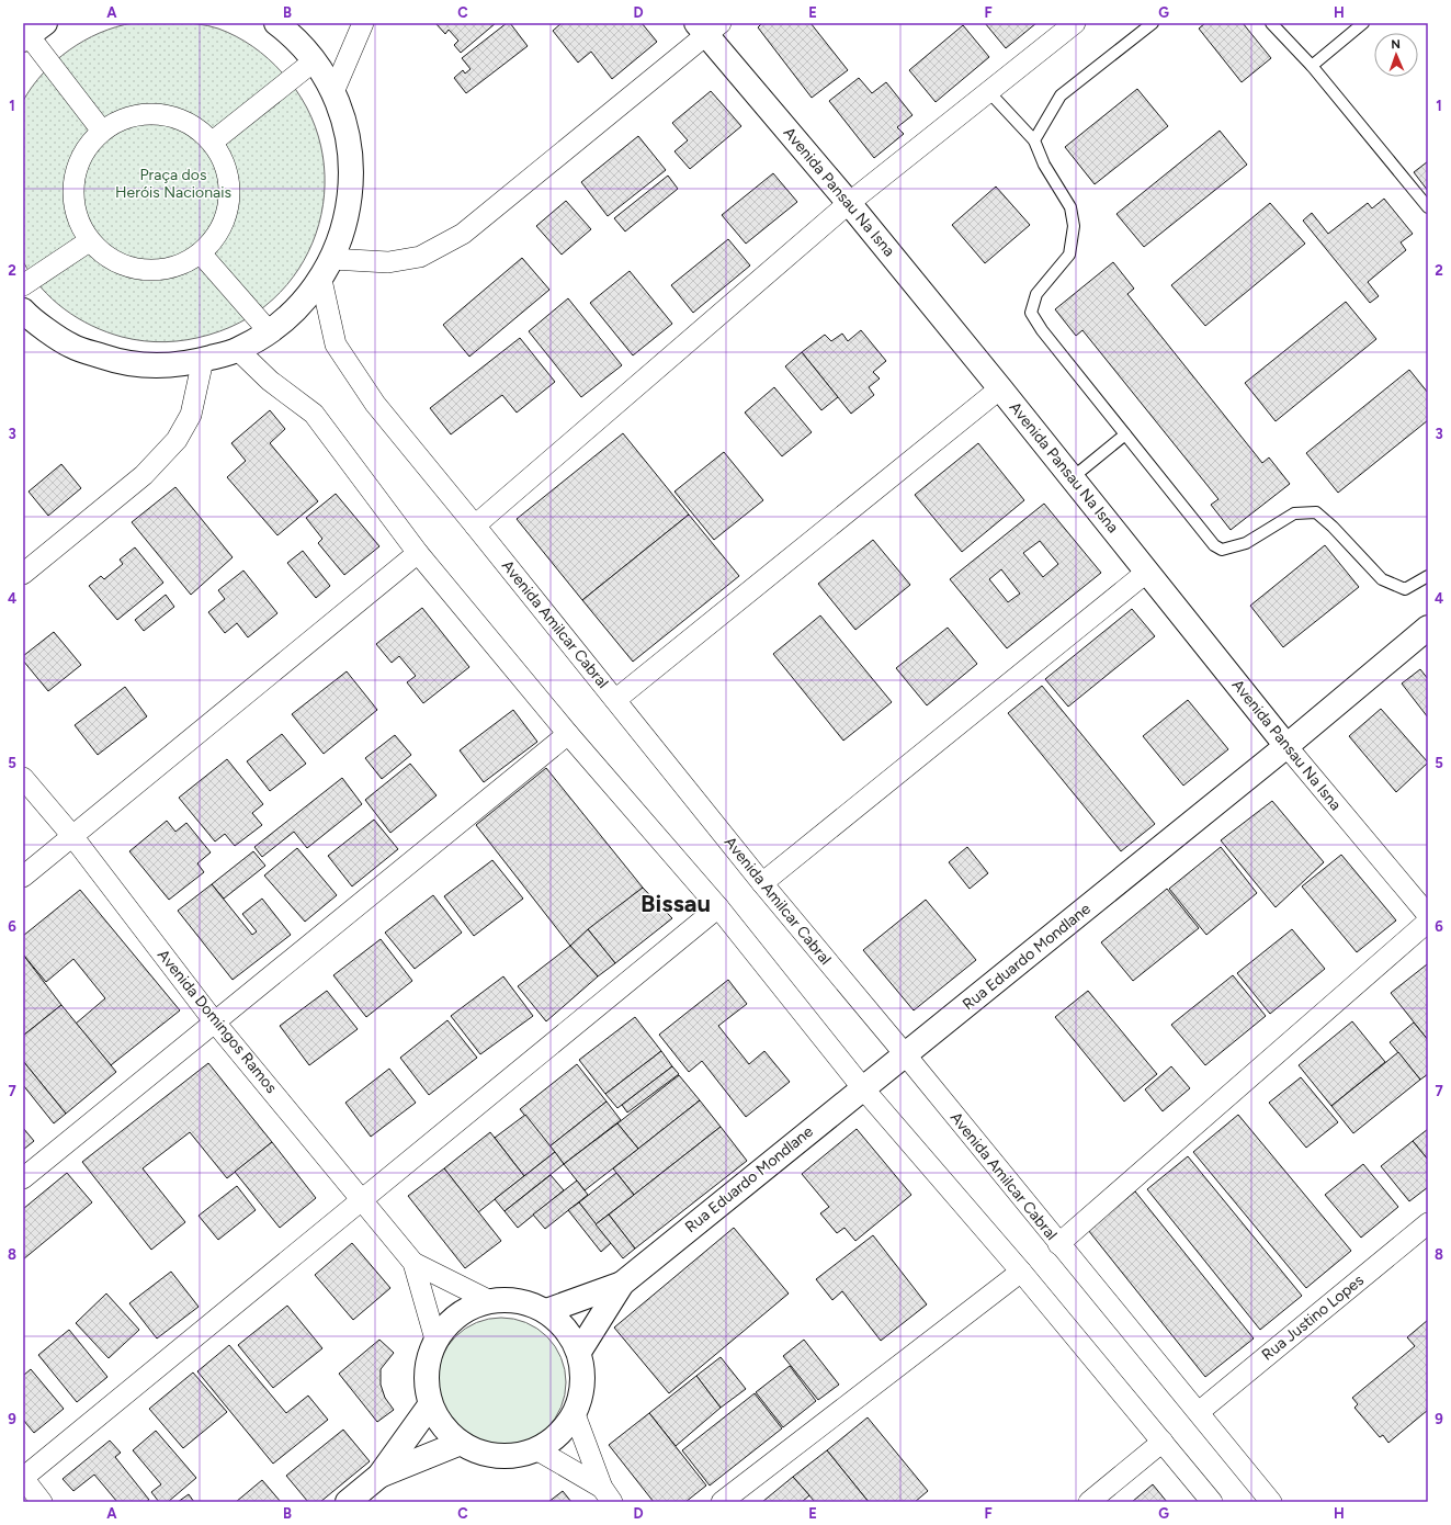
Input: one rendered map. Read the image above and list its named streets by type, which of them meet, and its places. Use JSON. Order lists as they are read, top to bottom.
{
  "streets": {
    "street": [
      "Avenida Pansau Na Isna",
      "Avenida Amilcar Cabral",
      "Rua Eduardo Mondlane",
      "Avenida Domingos Ramos",
      "Rua Justino Lopes"
    ]
  },
  "crossings": [
    ["Avenida Pansau Na Isna", "Rua Eduardo Mondlane"],
    ["Avenida Amilcar Cabral", "Rua Eduardo Mondlane"],
    ["Avenida Amilcar Cabral", "Rua Justino Lopes"],
    ["Rua Eduardo Mondlane", "Avenida Domingos Ramos"]
  ],
  "districts": ["Bissau"],
  "parks": ["Praça dos Heróis Nacionais"],
  "north": "top",
  "grid": {
    "columns": [
      "A",
      "B",
      "C",
      "D",
      "E",
      "F",
      "G",
      "H"
    ],
    "rows": [
      "1",
      "2",
      "3",
      "4",
      "5",
      "6",
      "7",
      "8",
      "9"
    ]
  }
}
